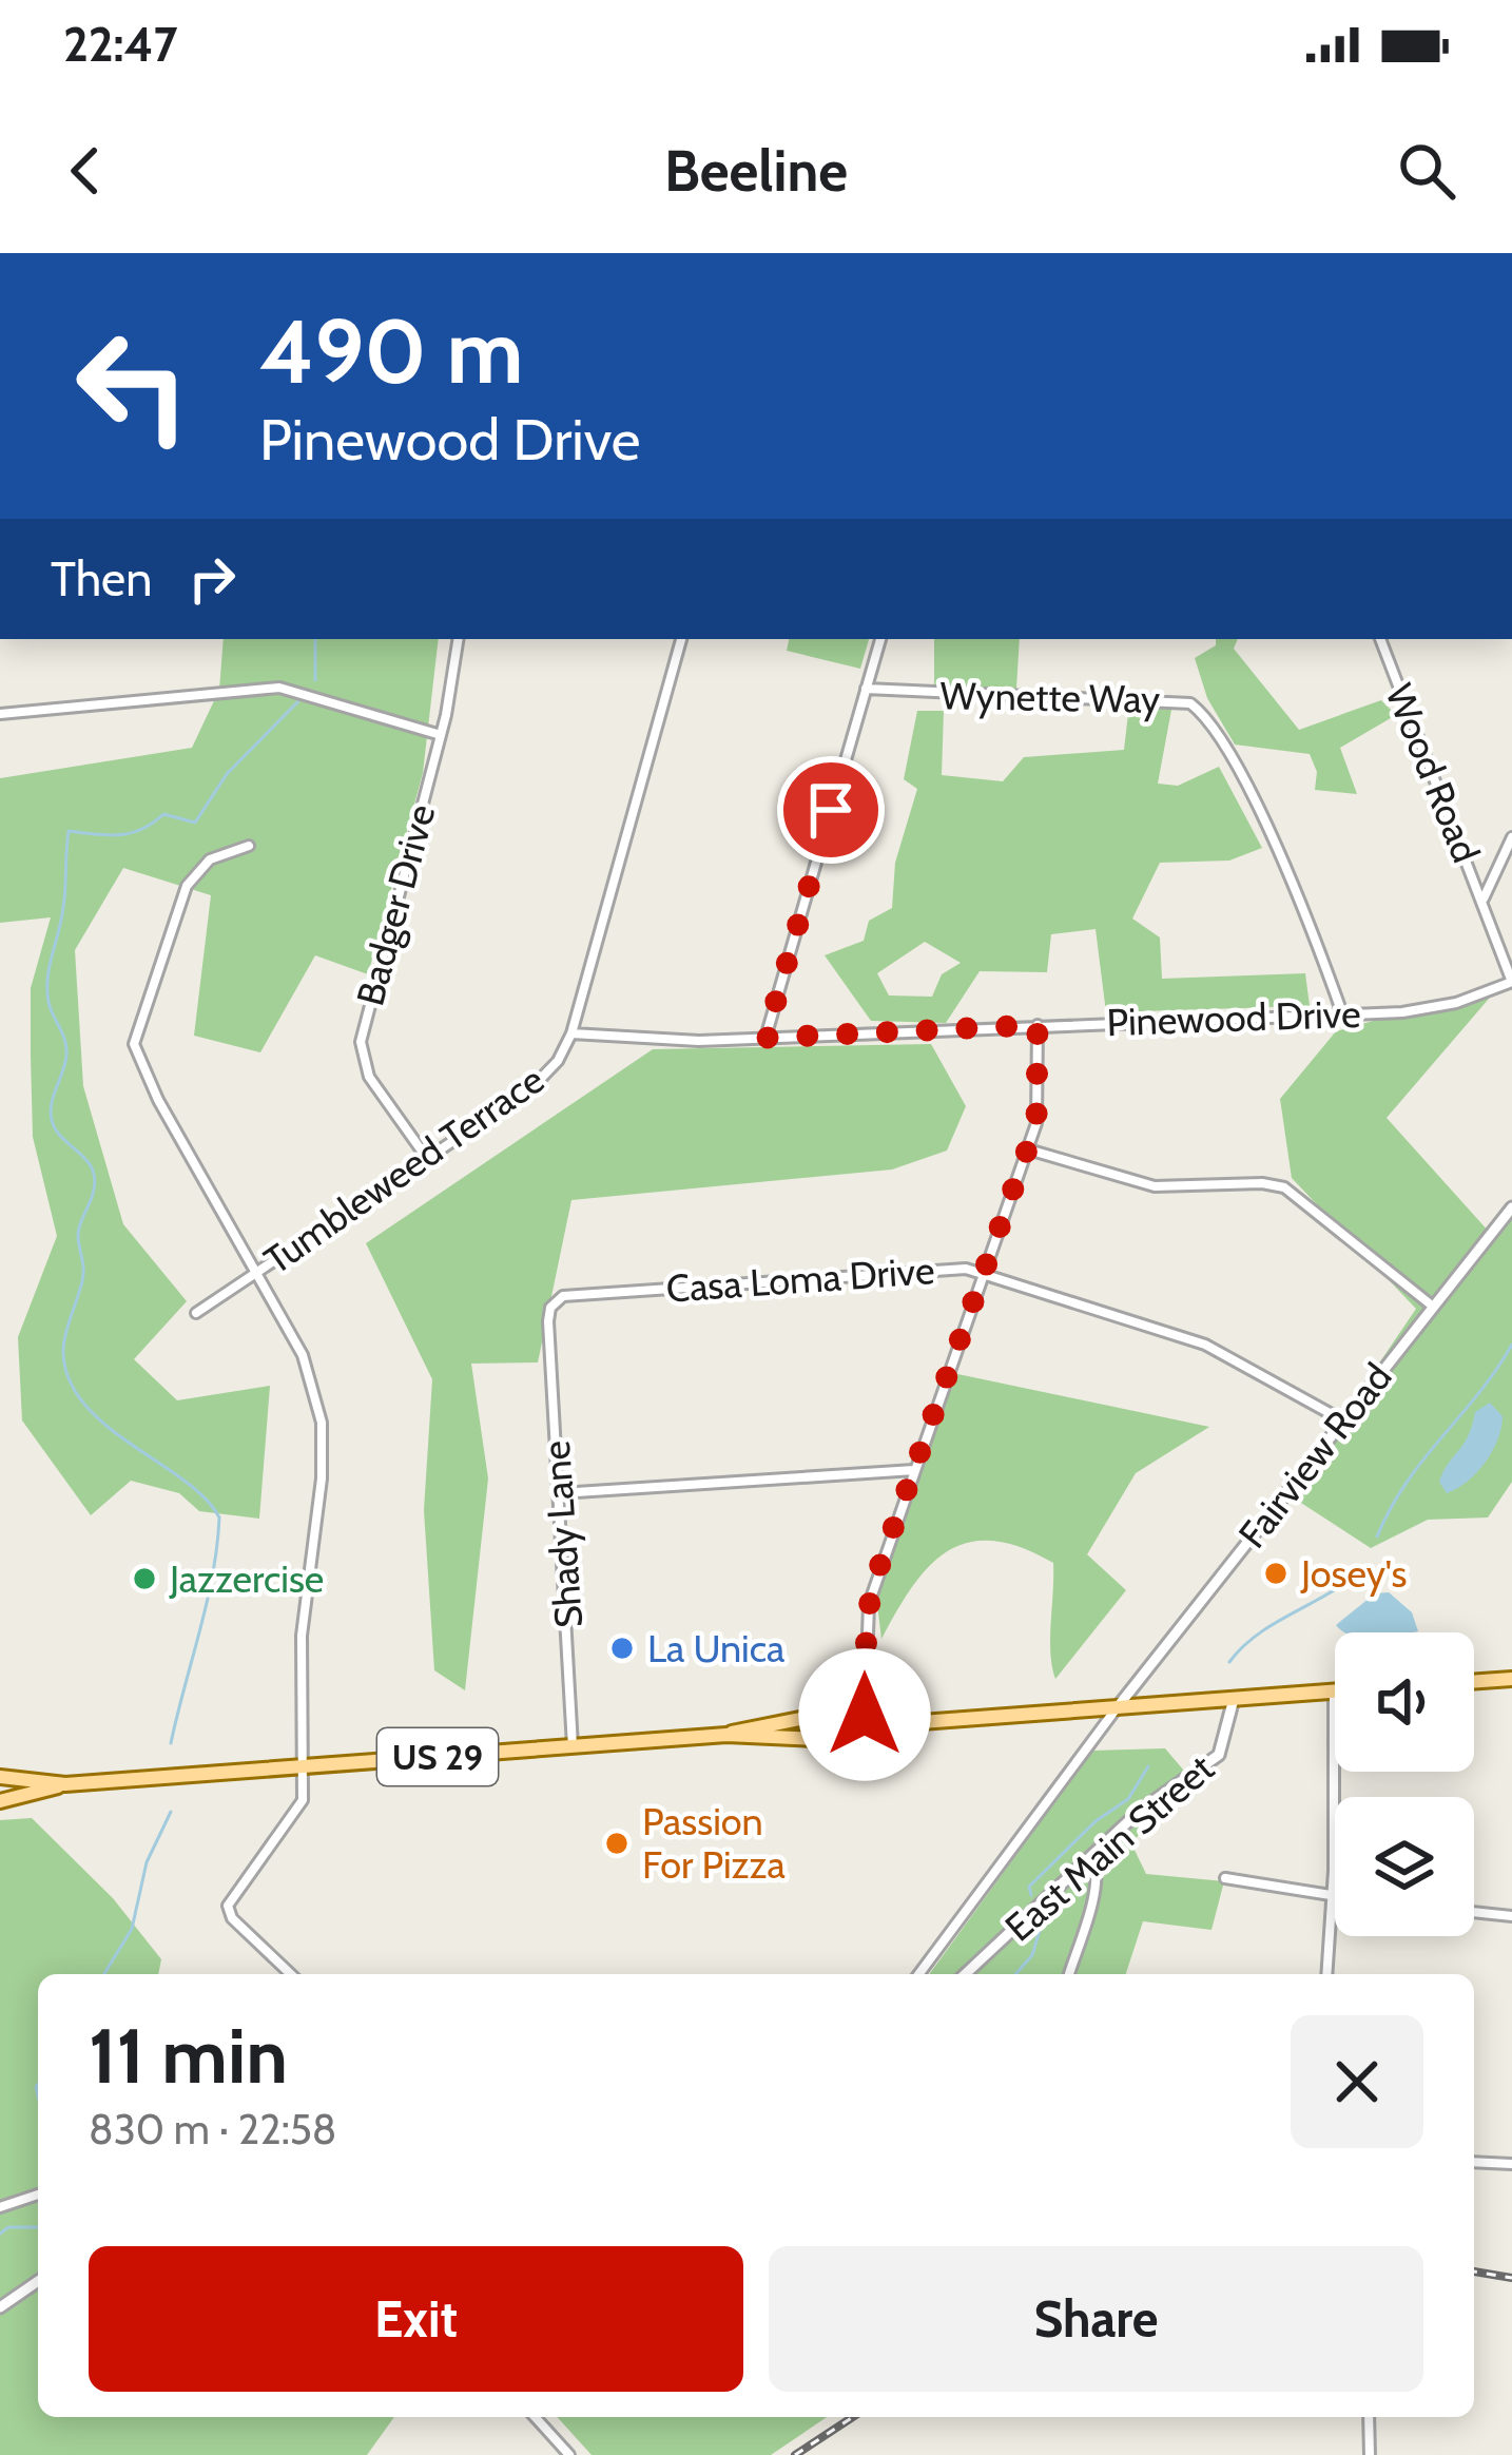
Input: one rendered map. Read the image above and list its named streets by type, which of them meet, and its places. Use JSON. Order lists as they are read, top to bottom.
{
  "streets": {
    "main road": ["US 29"],
    "street": [
      "Wynette Way",
      "Wood Road",
      "Badger Drive",
      "Pinewood Drive",
      "Tumbleweed Terrace",
      "Casa Loma Drive",
      "Fairview Road",
      "Shady Lane",
      "East Main Street"
    ]
  },
  "crossings": [
    ["Wynette Way", "Pinewood Drive"],
    ["Wood Road", "Pinewood Drive"],
    ["Badger Drive", "Tumbleweed Terrace"],
    ["Pinewood Drive", "Tumbleweed Terrace"],
    ["Casa Loma Drive", "Fairview Road"],
    ["Casa Loma Drive", "Shady Lane"],
    ["Fairview Road", "US 29"],
    ["Shady Lane", "US 29"],
    ["US 29", "East Main Street"]
  ],
  "places": [
    "Josey's",
    "Jazzercise",
    "La Unica",
    "Passion For Pizza"
  ],
  "page": {
    "status": "22:47",
    "header": "Beeline",
    "turn": ["490 m", "Pinewood Drive"],
    "then": "Then",
    "heading": ["11 min", "830 m · 22:58"],
    "buttons": ["Exit", "Share"]
  }
}
